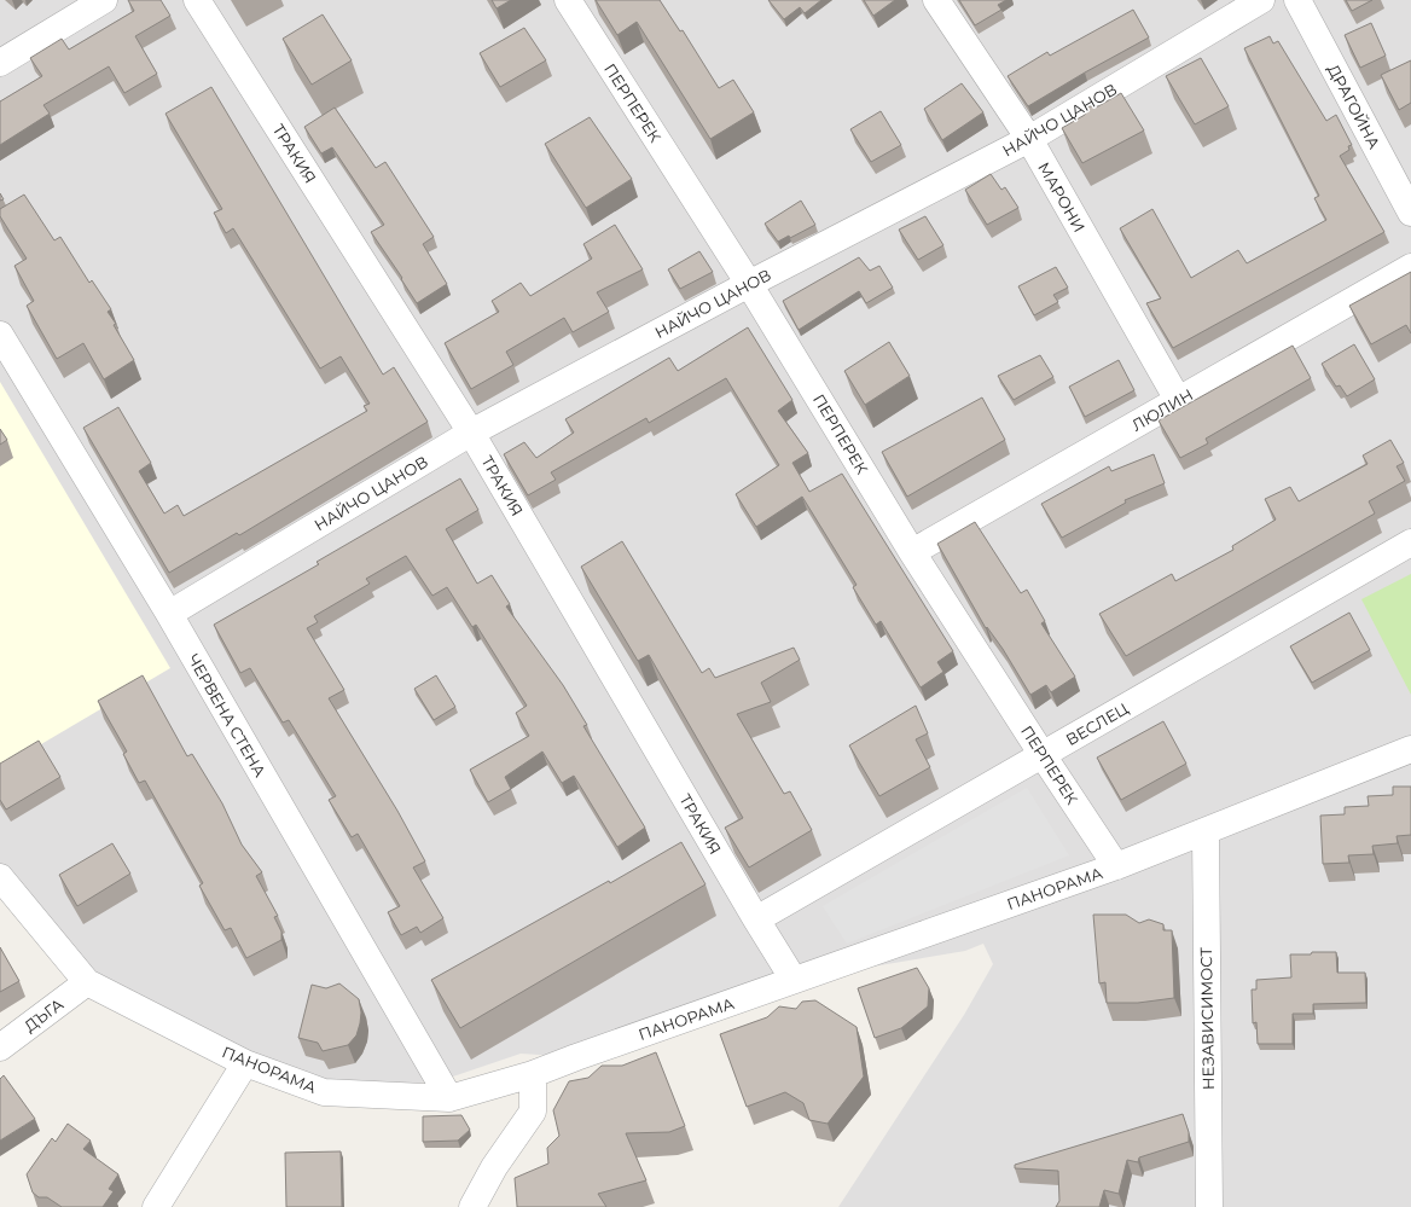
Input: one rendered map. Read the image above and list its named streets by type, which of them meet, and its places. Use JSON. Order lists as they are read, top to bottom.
{
  "streets": {
    "street": [
      "ПЕРПЕРЕК",
      "ДРАГОЙНА",
      "НАЙЧО ЦАНОВ",
      "ТРАКИЯ",
      "МАРОНИ",
      "ЛЮЛИН",
      "ЧЕРВЕНА СТЕНА",
      "ВЕСЛЕЦ",
      "ПАНОРАМА",
      "ДЪГА",
      "НЕЗАВИСИМОСТ"
    ]
  },
  "crossings": [
    ["ПЕРПЕРЕК", "НАЙЧО ЦАНОВ"],
    ["ПЕРПЕРЕК", "ЛЮЛИН"],
    ["ПЕРПЕРЕК", "ВЕСЛЕЦ"],
    ["ПЕРПЕРЕК", "ПАНОРАМА"],
    ["НАЙЧО ЦАНОВ", "ТРАКИЯ"],
    ["НАЙЧО ЦАНОВ", "МАРОНИ"],
    ["НАЙЧО ЦАНОВ", "ЧЕРВЕНА СТЕНА"],
    ["ТРАКИЯ", "ВЕСЛЕЦ"],
    ["ТРАКИЯ", "ПАНОРАМА"],
    ["МАРОНИ", "ЛЮЛИН"],
    ["ЧЕРВЕНА СТЕНА", "ПАНОРАМА"],
    ["ПАНОРАМА", "ДЪГА"],
    ["ПАНОРАМА", "НЕЗАВИСИМОСТ"]
  ]
}
